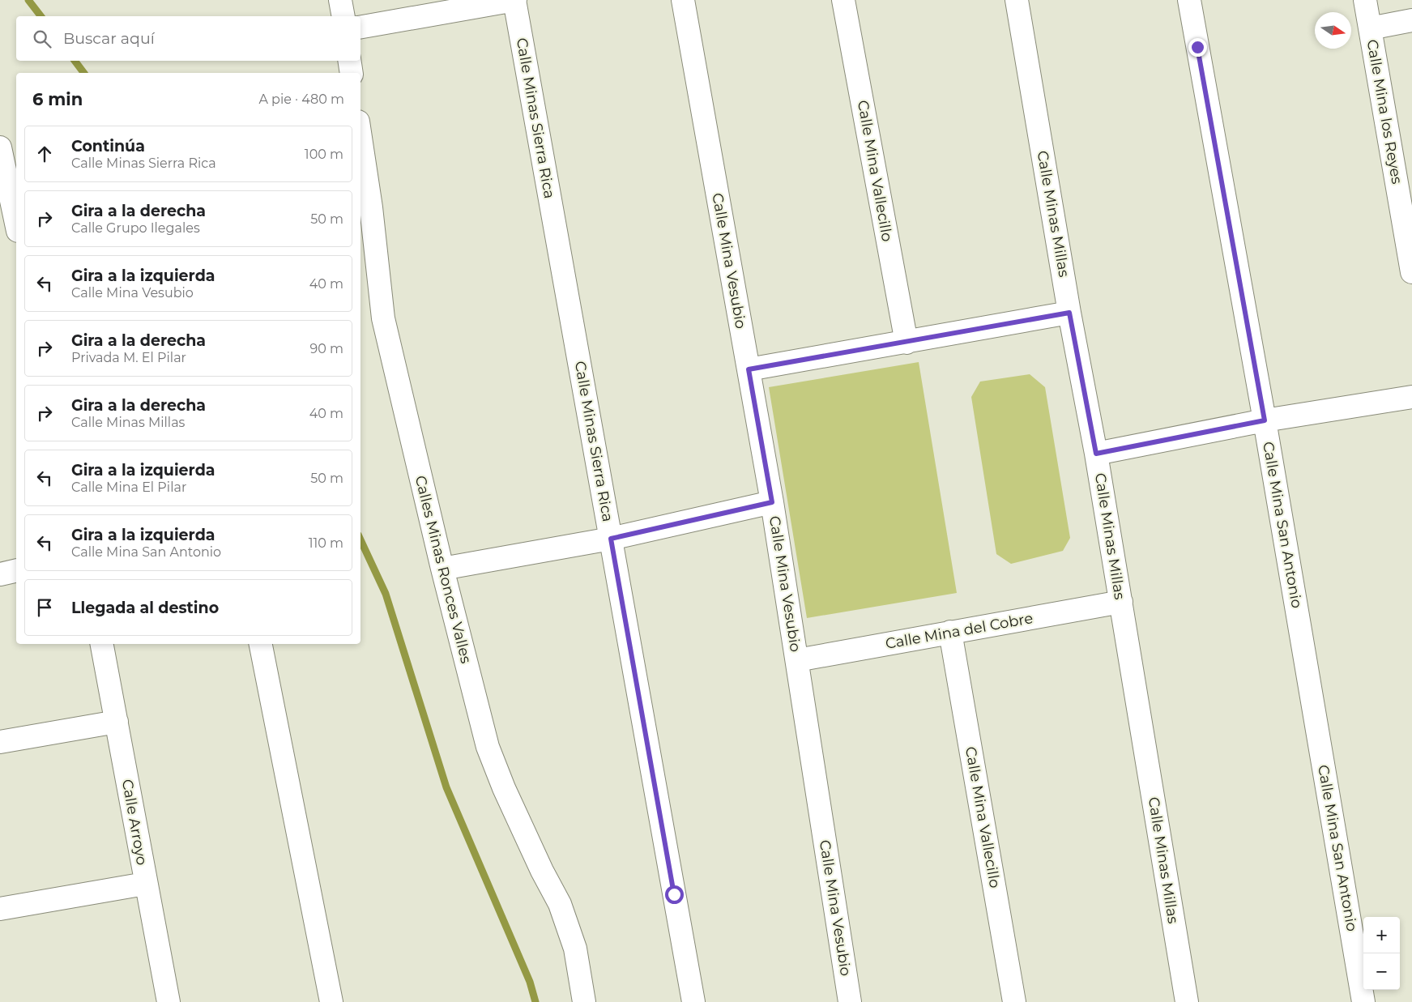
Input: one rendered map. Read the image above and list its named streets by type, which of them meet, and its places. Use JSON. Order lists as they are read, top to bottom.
{
  "streets": {
    "street": [
      "Calle Mina los Reyes",
      "Calle Minas Sierra Rica",
      "Calle Mina Vallecillo",
      "Calle Minas Millas",
      "Calle Mina Vesubio",
      "Calle Mina San Antonio",
      "Calles Minas Ronces Valles",
      "Calle Mina del Cobre",
      "Calle Arroyo"
    ]
  },
  "crossings": [
    ["Calle Mina Vallecillo", "Calle Mina del Cobre"],
    ["Calle Minas Millas", "Calle Mina del Cobre"],
    ["Calle Mina Vesubio", "Calle Mina del Cobre"]
  ],
  "north": "right",
  "page": {
    "search": "Buscar aquí",
    "heading": ["6 min", "A pie · 480 m"],
    "list": [
      ["Continúa", "Calle Minas Sierra Rica", "100 m"],
      ["Gira a la derecha", "Calle Grupo Ilegales", "50 m"],
      ["Gira a la izquierda", "Calle Mina Vesubio", "40 m"],
      ["Gira a la derecha", "Privada M. El Pilar", "90 m"],
      ["Gira a la derecha", "Calle Minas Millas", "40 m"],
      ["Gira a la izquierda", "Calle Mina El Pilar", "50 m"],
      ["Gira a la izquierda", "Calle Mina San Antonio", "110 m"],
      "Llegada al destino"
    ],
    "map_buttons": ["+", "−"]
  }
}
